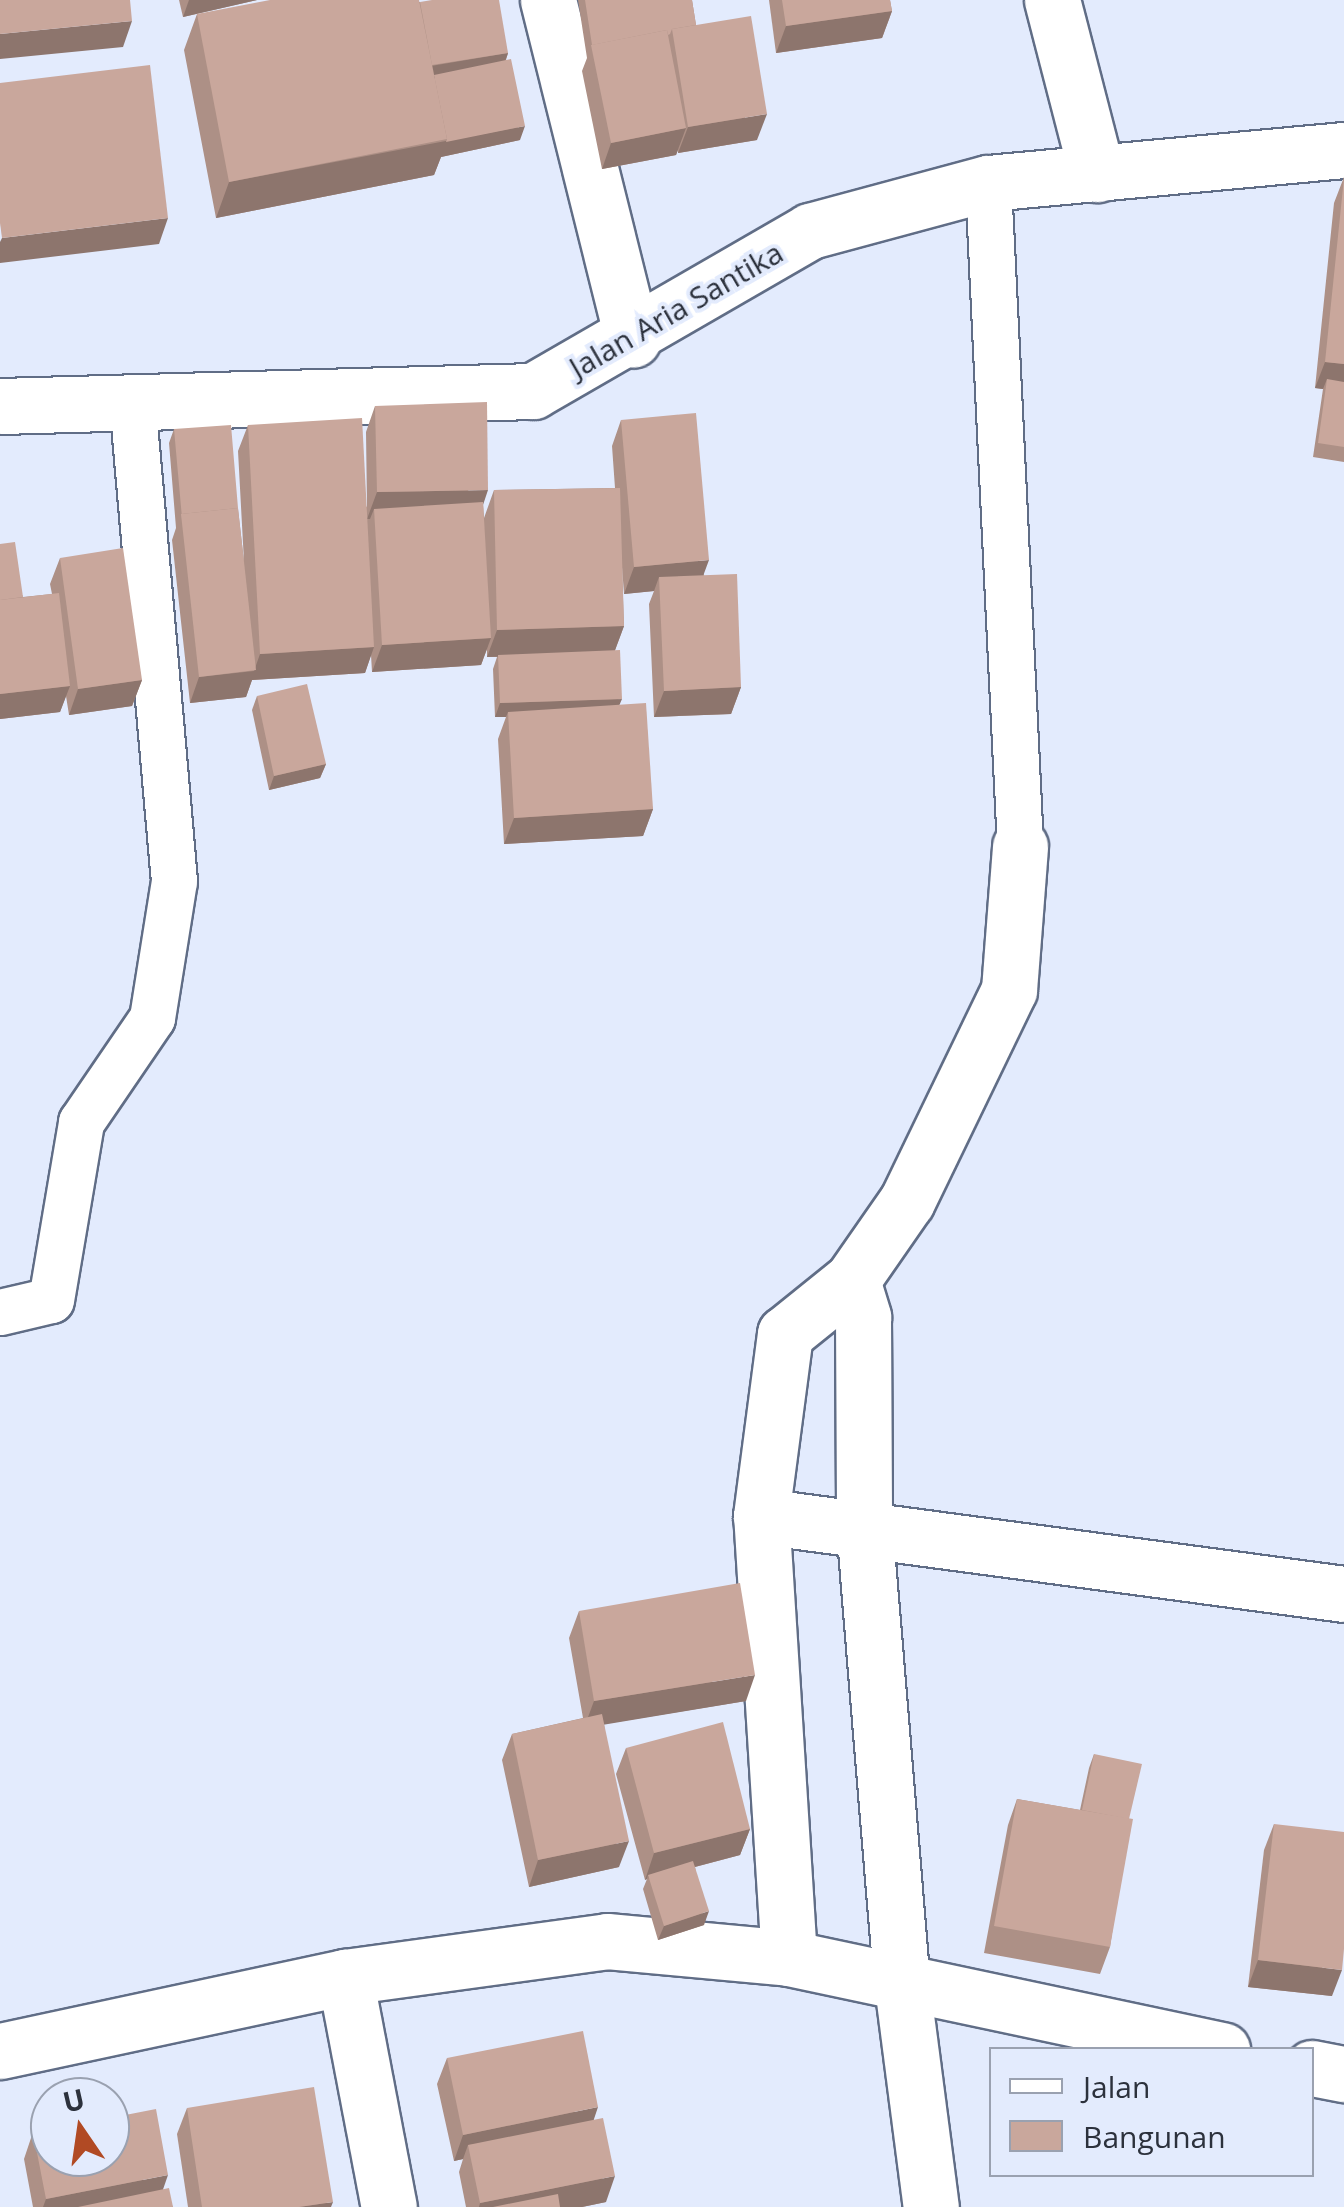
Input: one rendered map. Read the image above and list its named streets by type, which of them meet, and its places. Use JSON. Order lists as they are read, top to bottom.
{
  "streets": {
    "street": ["Jalan Aria Santika"]
  },
  "legend": ["Jalan", "Bangunan"],
  "north": "top"
}
